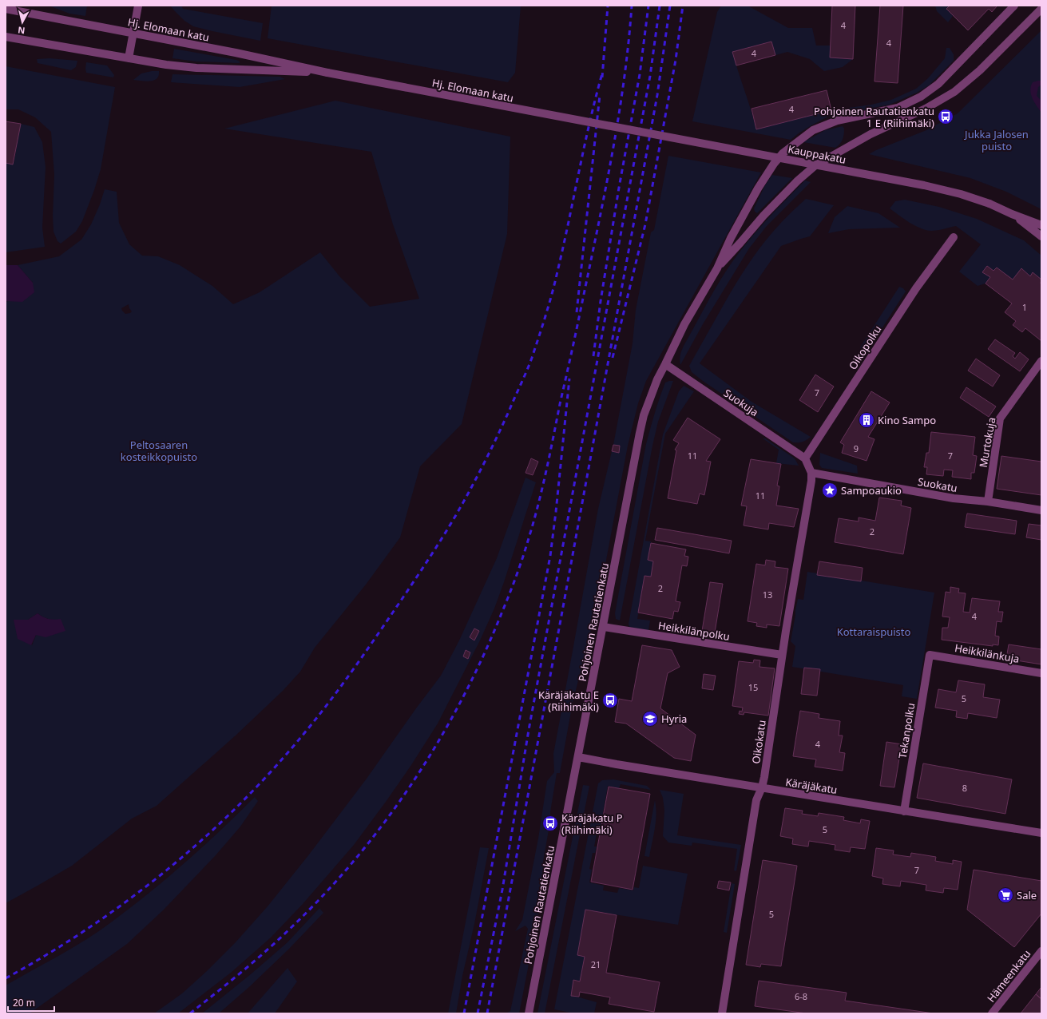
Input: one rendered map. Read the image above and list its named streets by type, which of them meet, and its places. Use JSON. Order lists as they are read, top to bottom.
{
  "streets": {
    "street": [
      "Hj. Elomaan katu",
      "Kauppakatu",
      "Oikopolku",
      "Suokuja",
      "Murtokuja",
      "Suokatu",
      "Pohjoinen Rautatienkatu",
      "Heikkilänpolku",
      "Heikkilänkuja",
      "Tekanpolku",
      "Oikokatu",
      "Käräjäkatu",
      "Hämeenkatu"
    ]
  },
  "crossings": [
    ["Hj. Elomaan katu", "Kauppakatu"],
    ["Oikopolku", "Suokuja"],
    ["Suokuja", "Pohjoinen Rautatienkatu"],
    ["Murtokuja", "Suokatu"],
    ["Suokatu", "Oikokatu"],
    ["Pohjoinen Rautatienkatu", "Heikkilänpolku"],
    ["Pohjoinen Rautatienkatu", "Käräjäkatu"],
    ["Heikkilänpolku", "Oikokatu"],
    ["Heikkilänkuja", "Tekanpolku"],
    ["Tekanpolku", "Käräjäkatu"],
    ["Oikokatu", "Käräjäkatu"]
  ],
  "parks": ["Jukka Jalosen puisto", "Peltosaaren kosteikkopuisto", "Kottaraispuisto"],
  "places": {
    "bus stop": ["Pohjoinen Rautatienkatu 1 E (Riihimäki)", "Käräjäkatu E (Riihimäki)", "Käräjäkatu P (Riihimäki)"],
    "building": ["Kino Sampo"],
    "place": ["Sampoaukio"],
    "school or university": ["Hyria"],
    "supermarket": ["Sale"]
  },
  "house_numbers": [
    "4",
    "4",
    "4",
    "4",
    "1",
    "7",
    "9",
    "11",
    "7",
    "11",
    "2",
    "2",
    "13",
    "4",
    "15",
    "5",
    "4",
    "8",
    "5",
    "7",
    "5",
    "21",
    "6-8"
  ],
  "scale_bar": "20 m",
  "north": "bottom"
}
